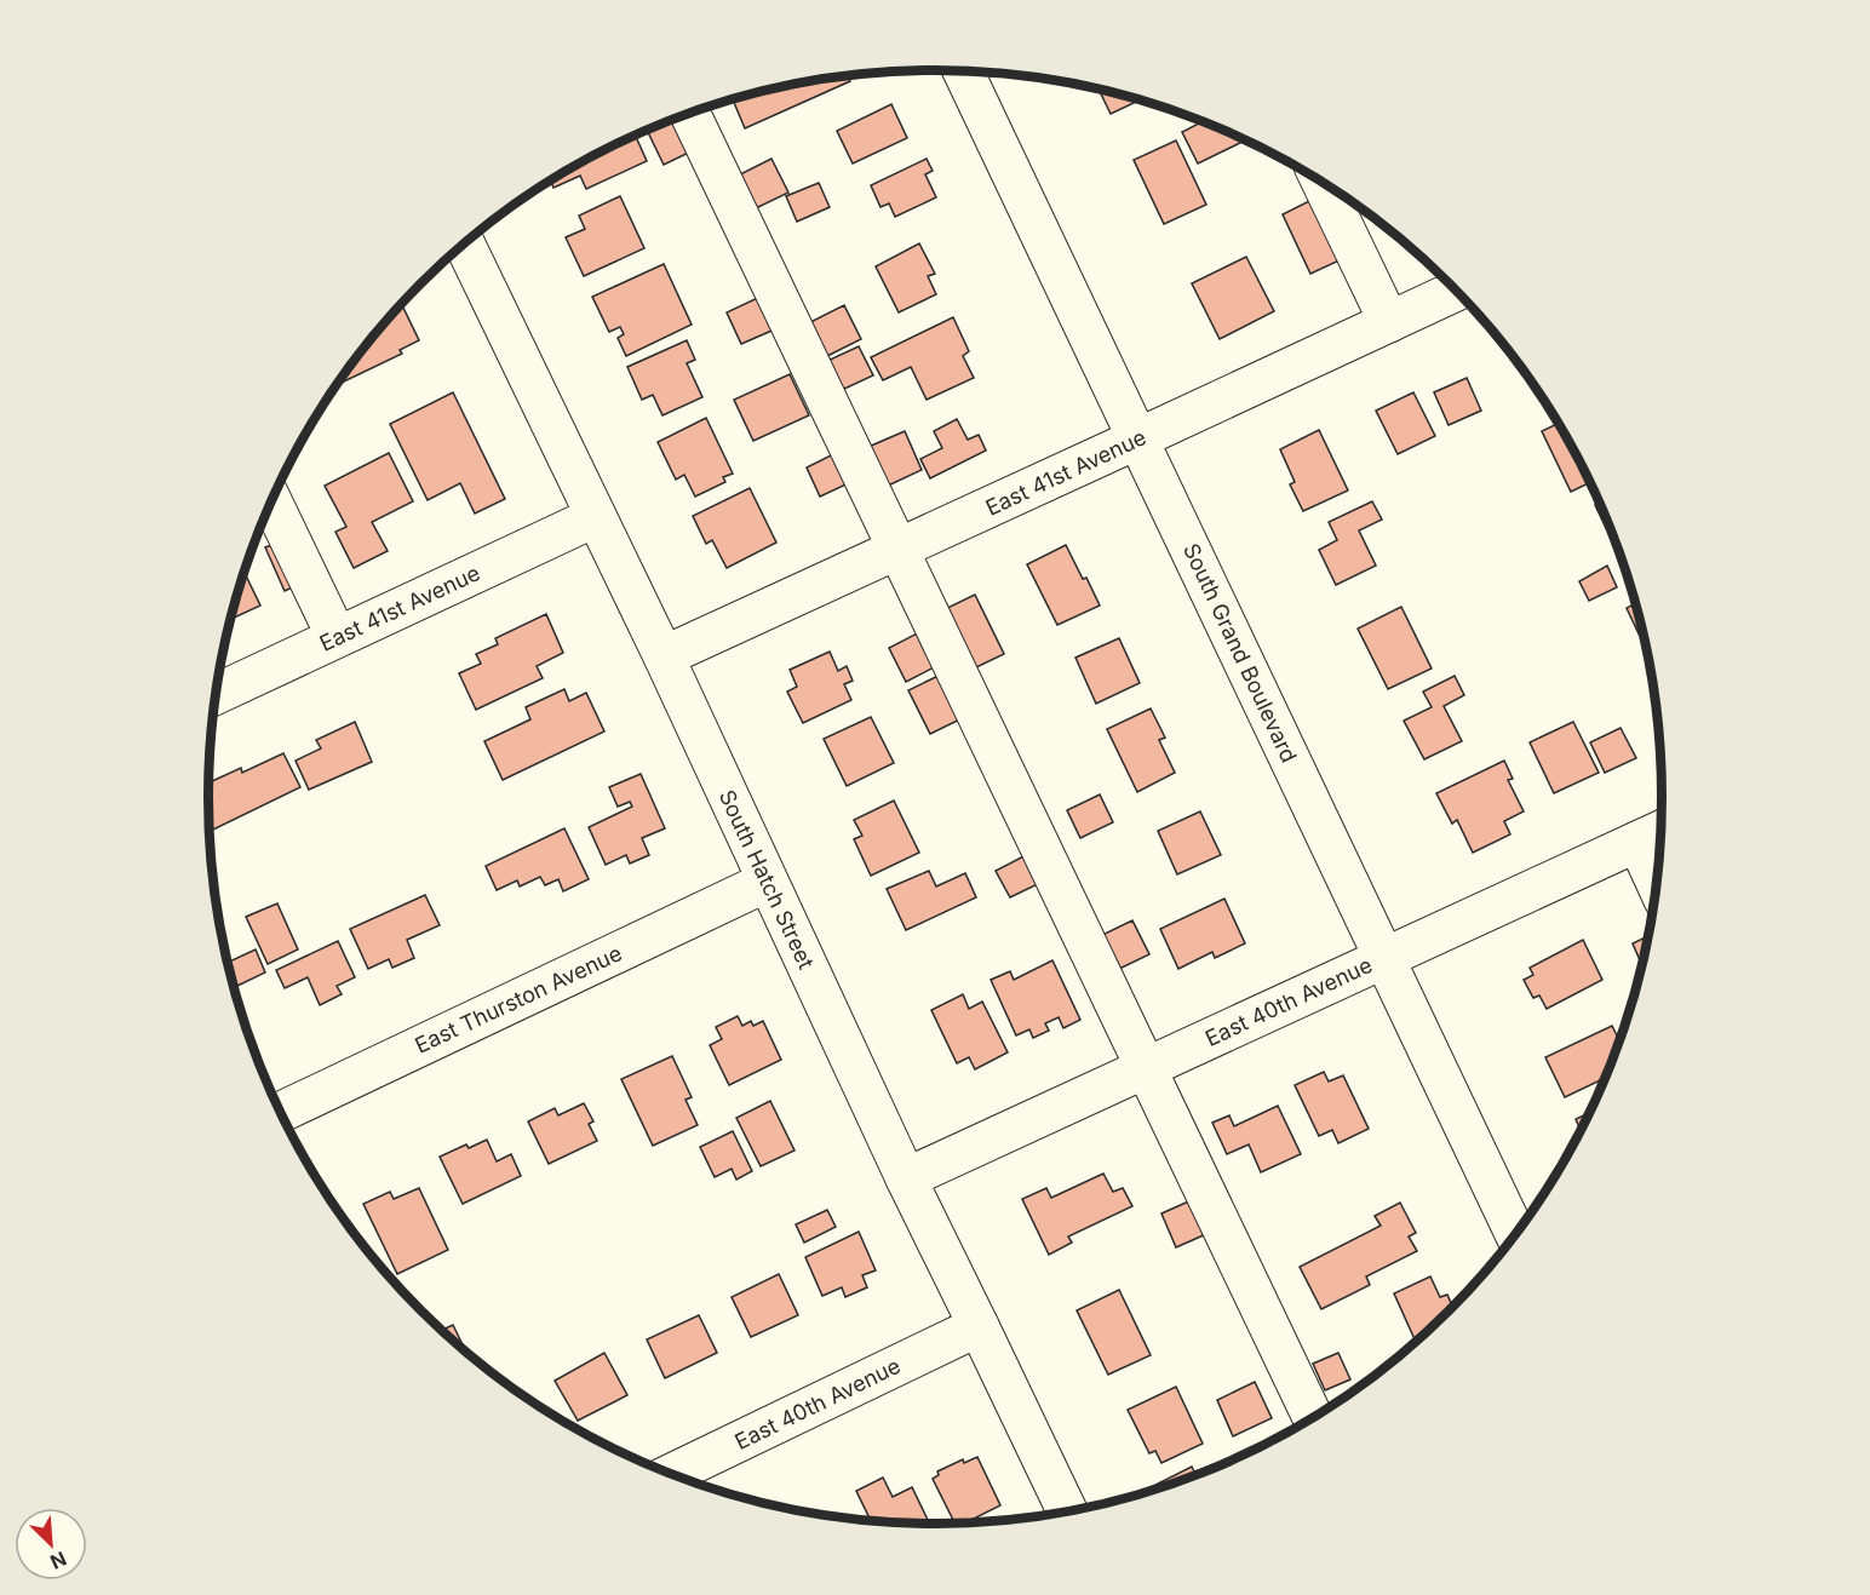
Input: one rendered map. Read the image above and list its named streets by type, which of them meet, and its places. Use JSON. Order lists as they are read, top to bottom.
{
  "streets": {
    "street": [
      "East 41st Avenue",
      "South Grand Boulevard",
      "South Hatch Street",
      "East Thurston Avenue",
      "East 40th Avenue"
    ]
  },
  "crossings": [
    ["East 41st Avenue", "South Grand Boulevard"],
    ["East 41st Avenue", "South Hatch Street"],
    ["South Grand Boulevard", "East 40th Avenue"],
    ["South Hatch Street", "East Thurston Avenue"],
    ["South Hatch Street", "East 40th Avenue"]
  ],
  "north": "bottom right"
}
